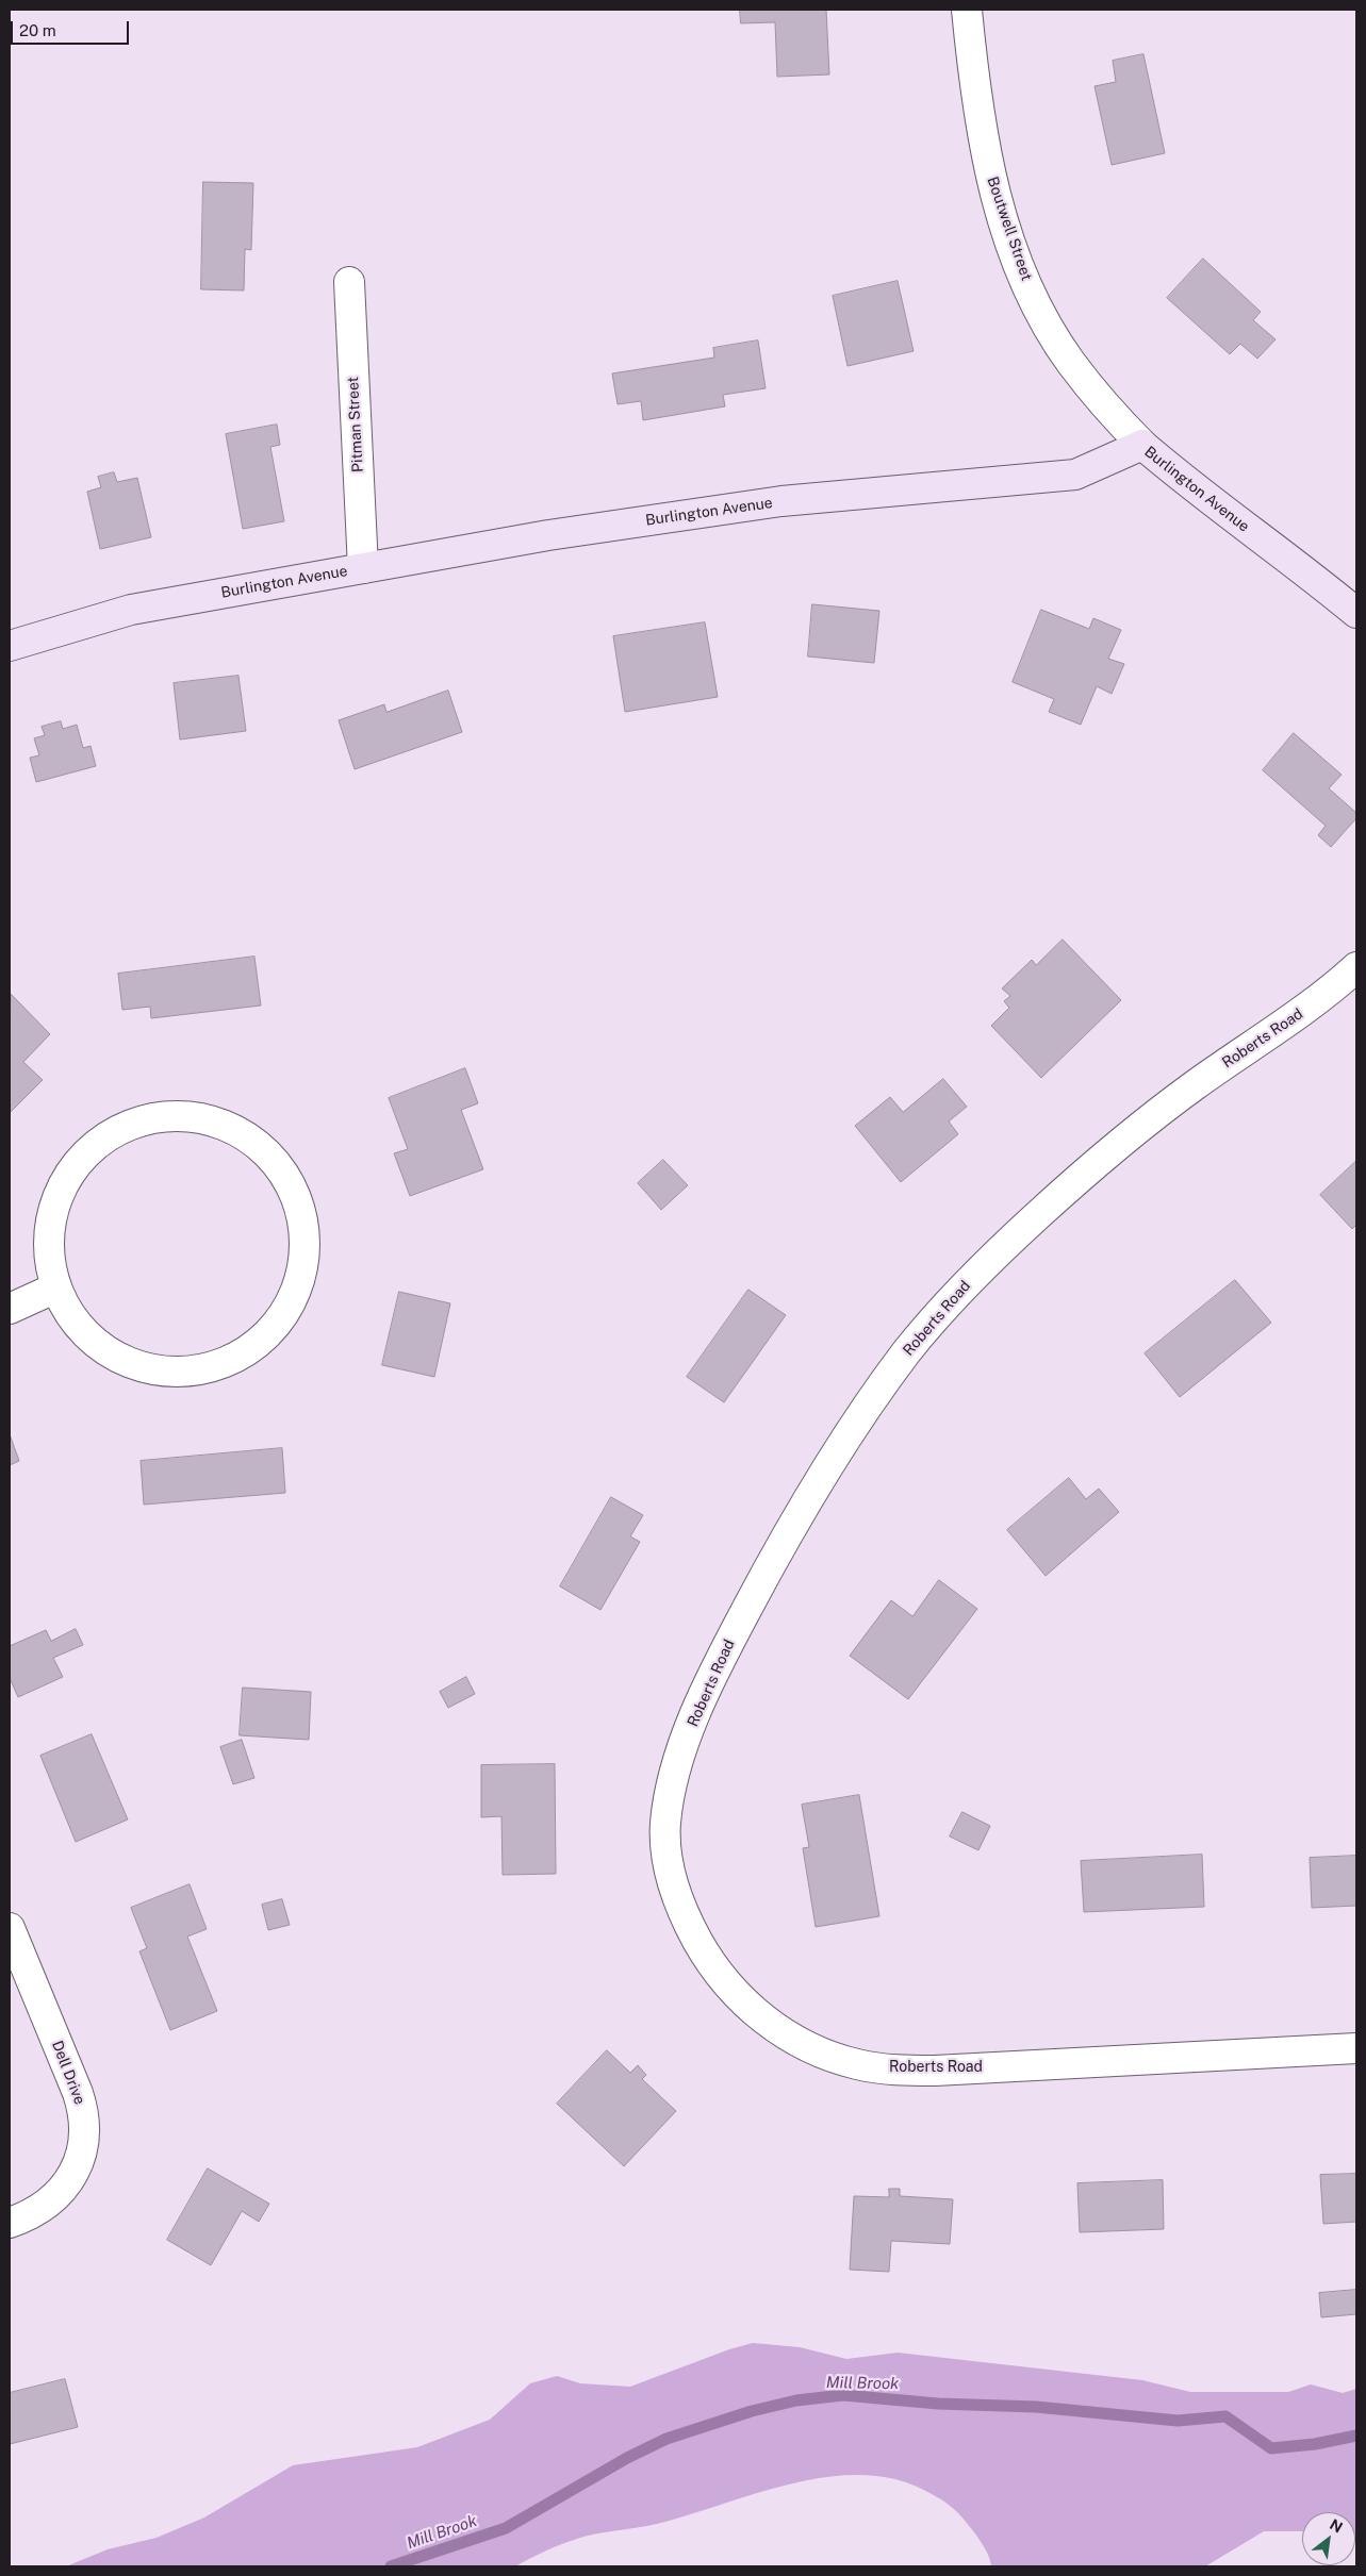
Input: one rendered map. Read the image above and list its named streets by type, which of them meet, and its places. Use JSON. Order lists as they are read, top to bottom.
{
  "streets": {
    "main road": ["Burlington Avenue"],
    "street": [
      "Boutwell Street",
      "Pitman Street",
      "Roberts Road",
      "Dell Drive"
    ]
  },
  "crossings": [
    ["Boutwell Street", "Burlington Avenue"],
    ["Pitman Street", "Burlington Avenue"]
  ],
  "water": ["Mill Brook"],
  "scale_bar": "20 m",
  "north": "top right"
}
